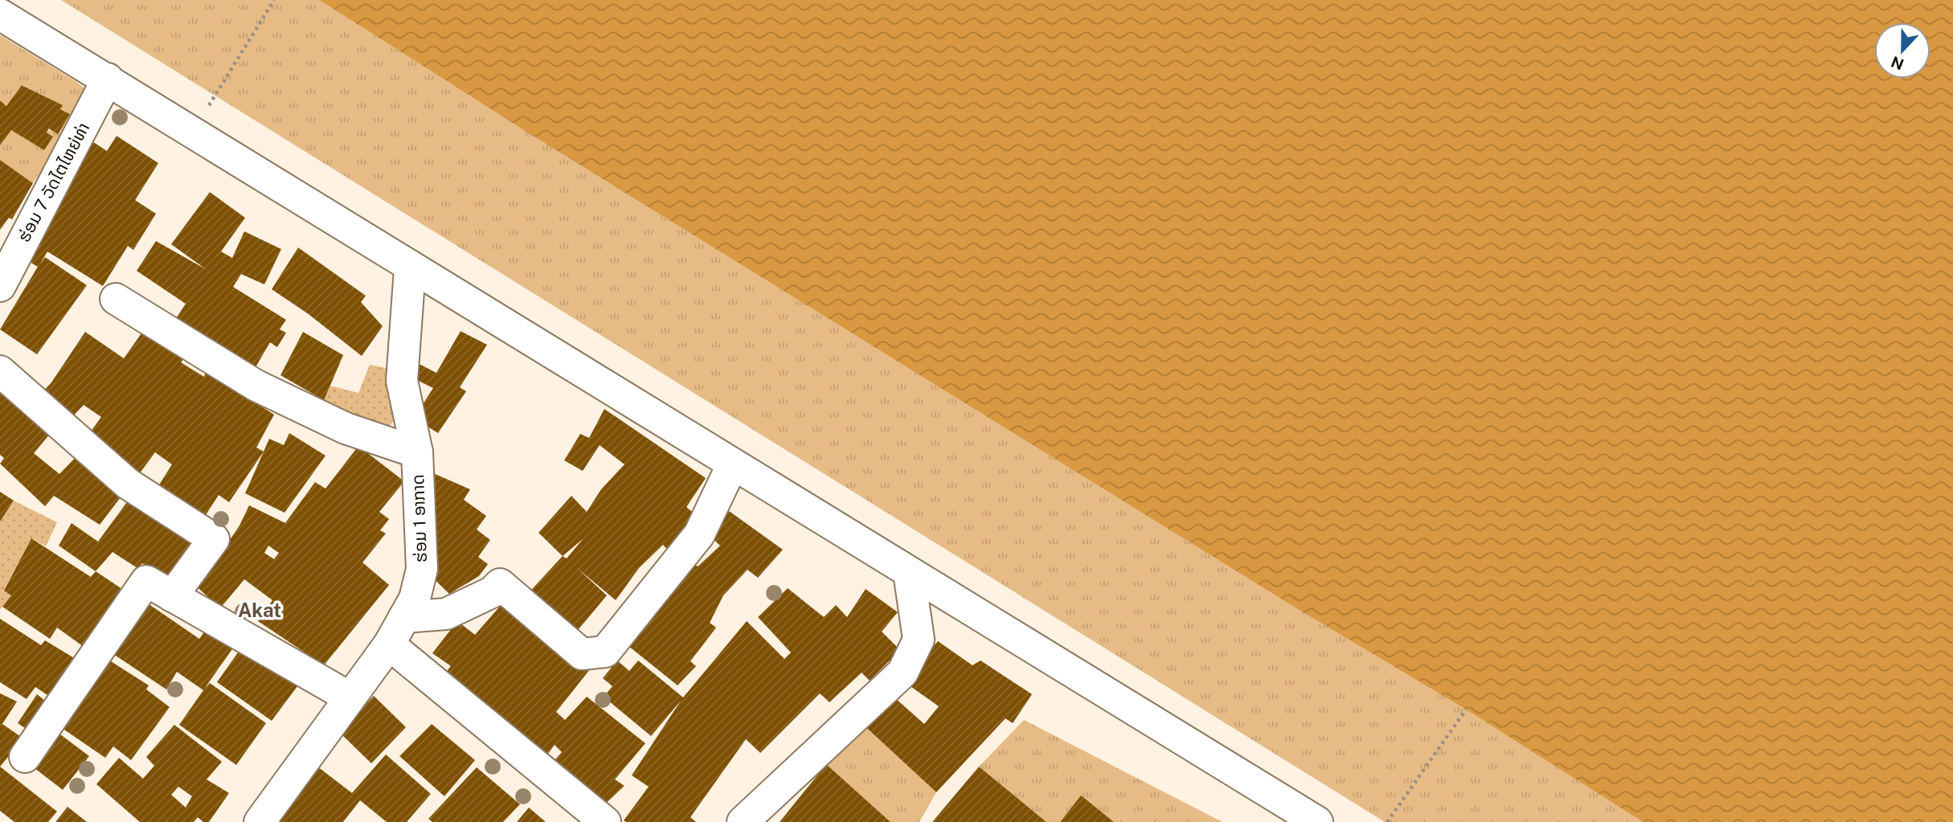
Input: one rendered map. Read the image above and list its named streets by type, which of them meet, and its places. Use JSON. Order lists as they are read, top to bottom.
{
  "streets": {
    "street": ["ຮ່ອມ 7 ວັດໄຕໄຫຍ່ທ່າ", "ຮ່ອມ 1 ອາກາດ"]
  },
  "districts": ["Akat"],
  "north": "bottom"
}
